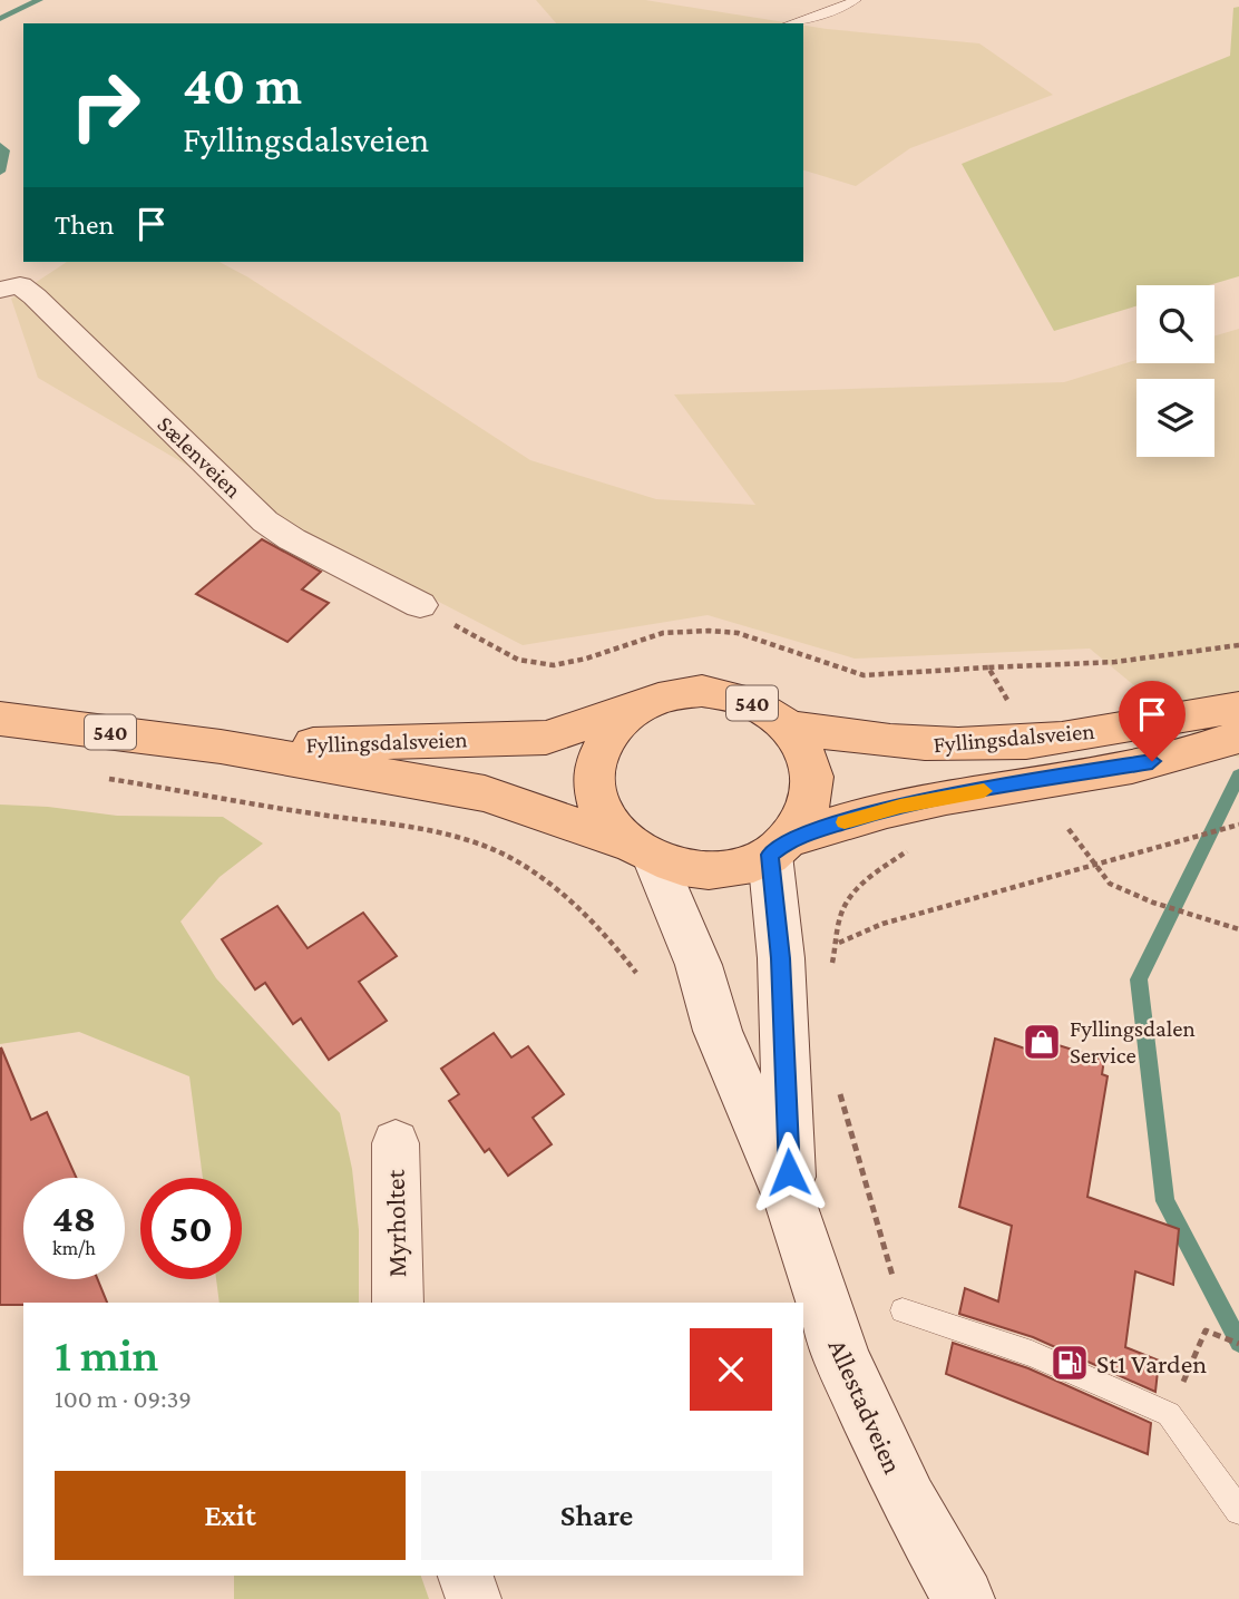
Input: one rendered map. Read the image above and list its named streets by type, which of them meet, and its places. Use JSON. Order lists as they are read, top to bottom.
{
  "streets": {
    "main road": ["540", "Fyllingsdalsveien", "Allestadveien"],
    "street": ["Sælenveien", "Myrholtet"]
  },
  "crossings": [
    ["540", "Fyllingsdalsveien"],
    ["540", "Allestadveien"],
    ["Fyllingsdalsveien", "Allestadveien"]
  ],
  "places": {
    "shop": ["Fyllingsdalen Service"],
    "fuel station": ["St1 Varden"]
  },
  "page": {
    "turn": ["40 m", "Fyllingsdalsveien"],
    "then": "Then",
    "speed": "48 km/h",
    "limit": "50",
    "heading": ["1 min", "100 m · 09:39"],
    "buttons": ["Exit", "Share"]
  }
}
